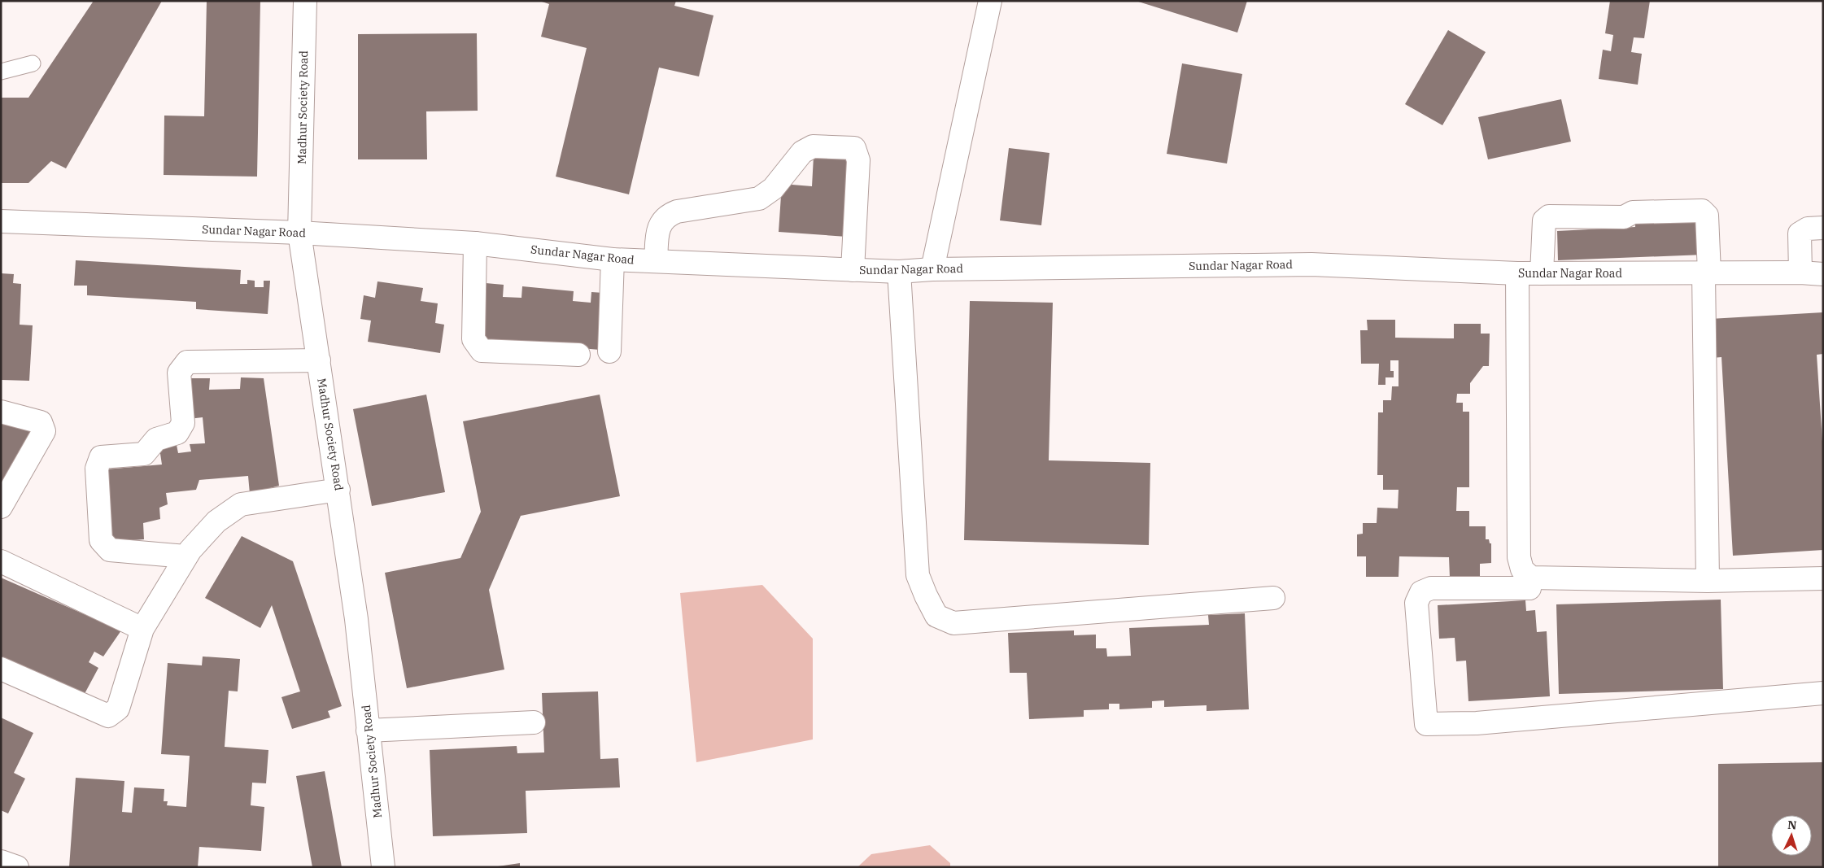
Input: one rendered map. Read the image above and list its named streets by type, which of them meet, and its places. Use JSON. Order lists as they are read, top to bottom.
{
  "streets": {
    "street": ["Madhur Society Road", "Sundar Nagar Road"]
  },
  "crossings": [
    ["Madhur Society Road", "Sundar Nagar Road"]
  ],
  "north": "top"
}
